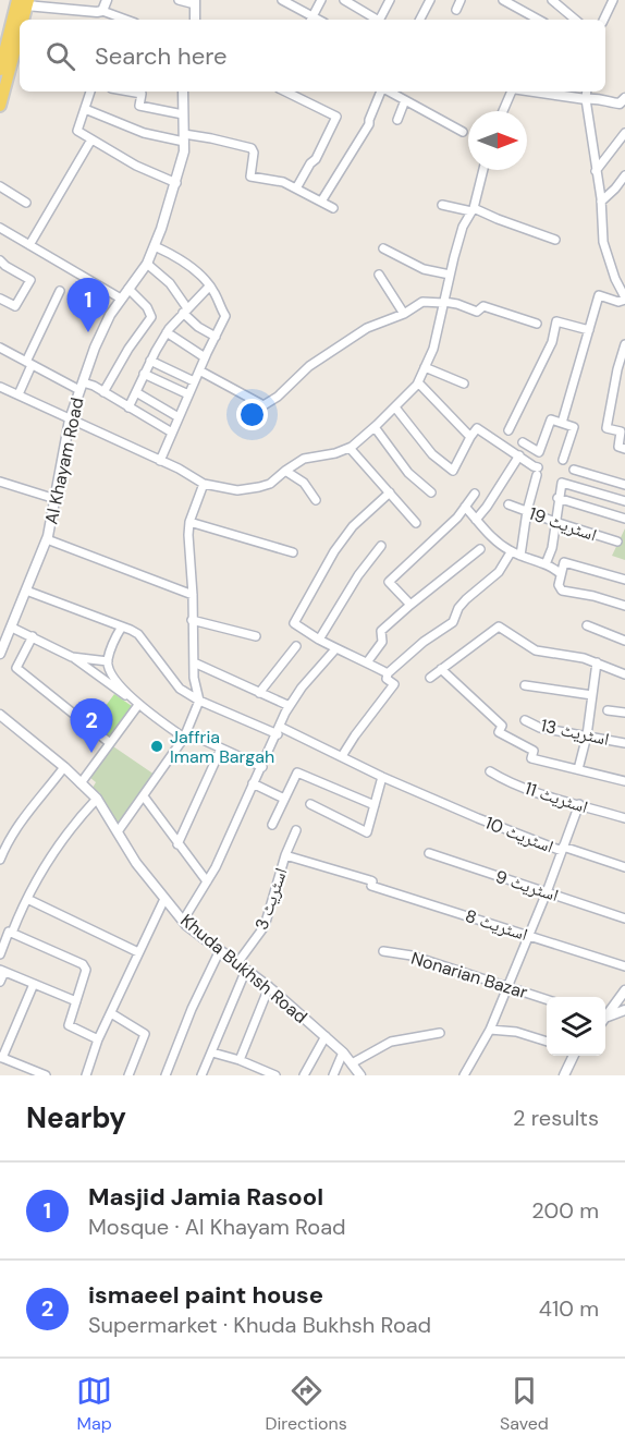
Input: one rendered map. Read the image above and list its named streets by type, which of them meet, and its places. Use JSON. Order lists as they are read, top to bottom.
{
  "streets": {
    "street": [
      "Al Khayam Road",
      "اسٹریٹ 19",
      "اسٹریٹ 13",
      "اسٹریٹ 11",
      "اسٹریٹ 10",
      "اسٹریٹ 9",
      "اسٹریٹ 3",
      "اسٹریٹ 8",
      "Khuda Bukhsh Road",
      "Nonarian Bazar"
    ]
  },
  "crossings": [
    ["Al Khayam Road", "اسٹریٹ 10"],
    ["اسٹریٹ 3", "اسٹریٹ 8"],
    ["اسٹریٹ 3", "Khuda Bukhsh Road"]
  ],
  "places": ["Jaffria Imam Bargah"],
  "north": "right",
  "page": {
    "search": "Search here",
    "pins": ["1", "2"],
    "heading": ["Nearby", "2 results"],
    "list": [
      {
        "mark": "1",
        "name": "Masjid Jamia Rasool",
        "note": "Mosque · Al Khayam Road",
        "value": "200 m"
      },
      {
        "mark": "2",
        "name": "ismaeel paint house",
        "note": "Supermarket · Khuda Bukhsh Road",
        "value": "410 m"
      }
    ],
    "nav": ["Map", "Directions", "Saved"]
  }
}
